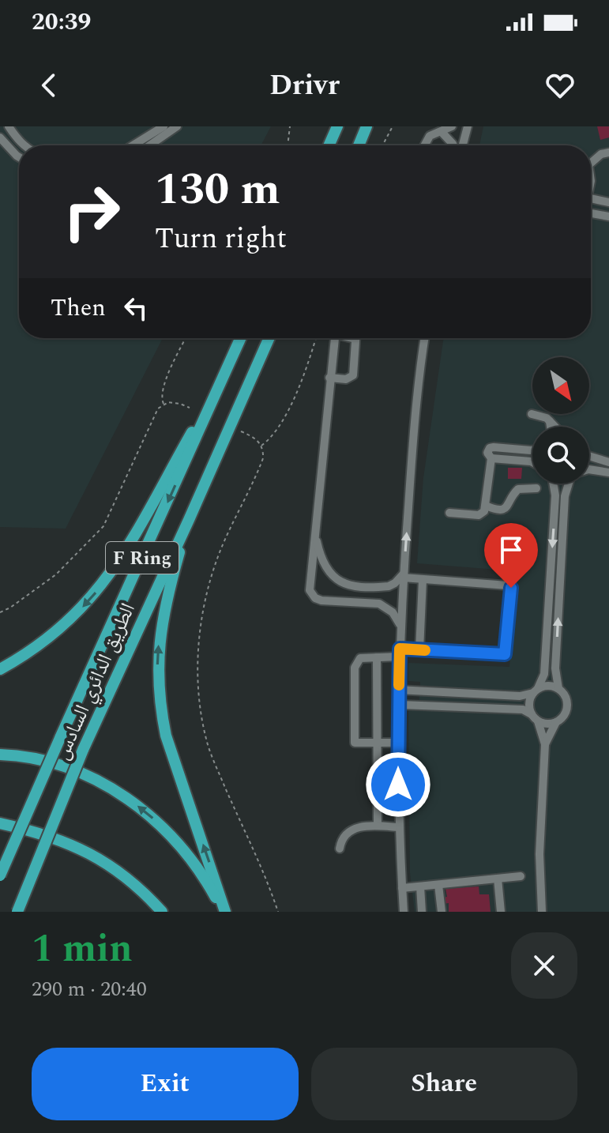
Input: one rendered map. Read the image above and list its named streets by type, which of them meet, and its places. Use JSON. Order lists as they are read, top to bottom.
{
  "streets": {
    "highway": ["F Ring", "الطريق الدائري السادس"]
  },
  "north": "bottom right",
  "page": {
    "status": "20:39",
    "header": "Drivr",
    "turn": ["130 m", "Turn right"],
    "then": "Then",
    "heading": ["1 min", "290 m · 20:40"],
    "buttons": ["Exit", "Share"]
  }
}
